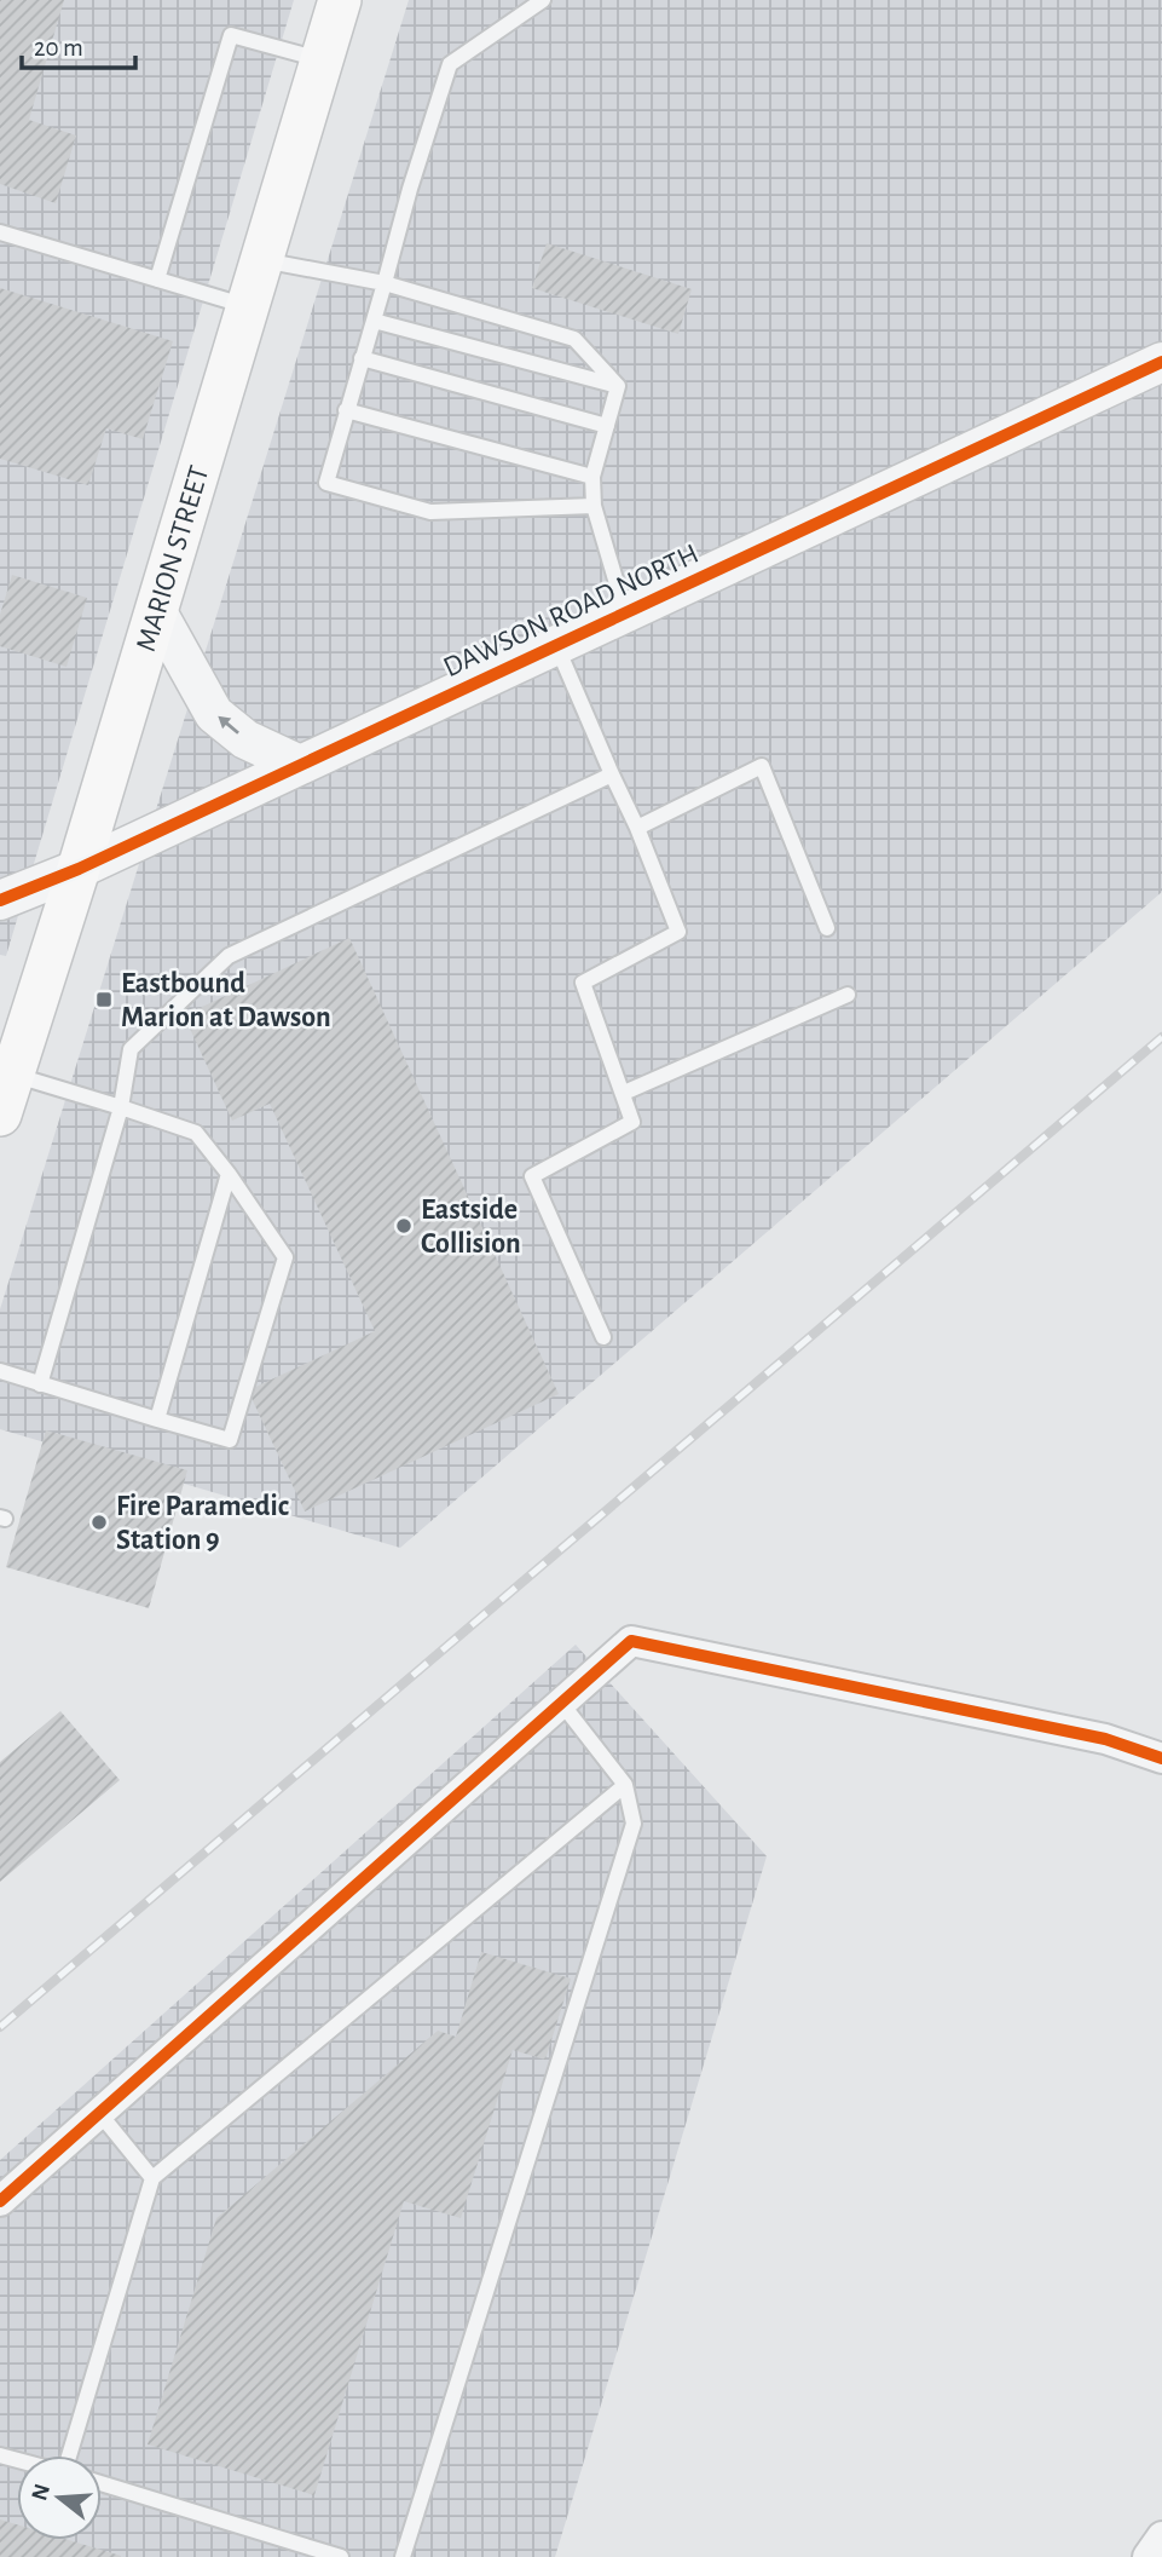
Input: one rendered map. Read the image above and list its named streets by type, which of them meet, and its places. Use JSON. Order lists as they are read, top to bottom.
{
  "streets": {
    "main road": ["MARION STREET"],
    "street": ["DAWSON ROAD NORTH"]
  },
  "crossings": [
    ["MARION STREET", "DAWSON ROAD NORTH"]
  ],
  "places": {
    "transit": ["Eastbound Marion at Dawson"],
    "other": ["Eastside Collision", "Fire Paramedic Station 9"]
  },
  "scale_bar": "20 m",
  "north": "left"
}
